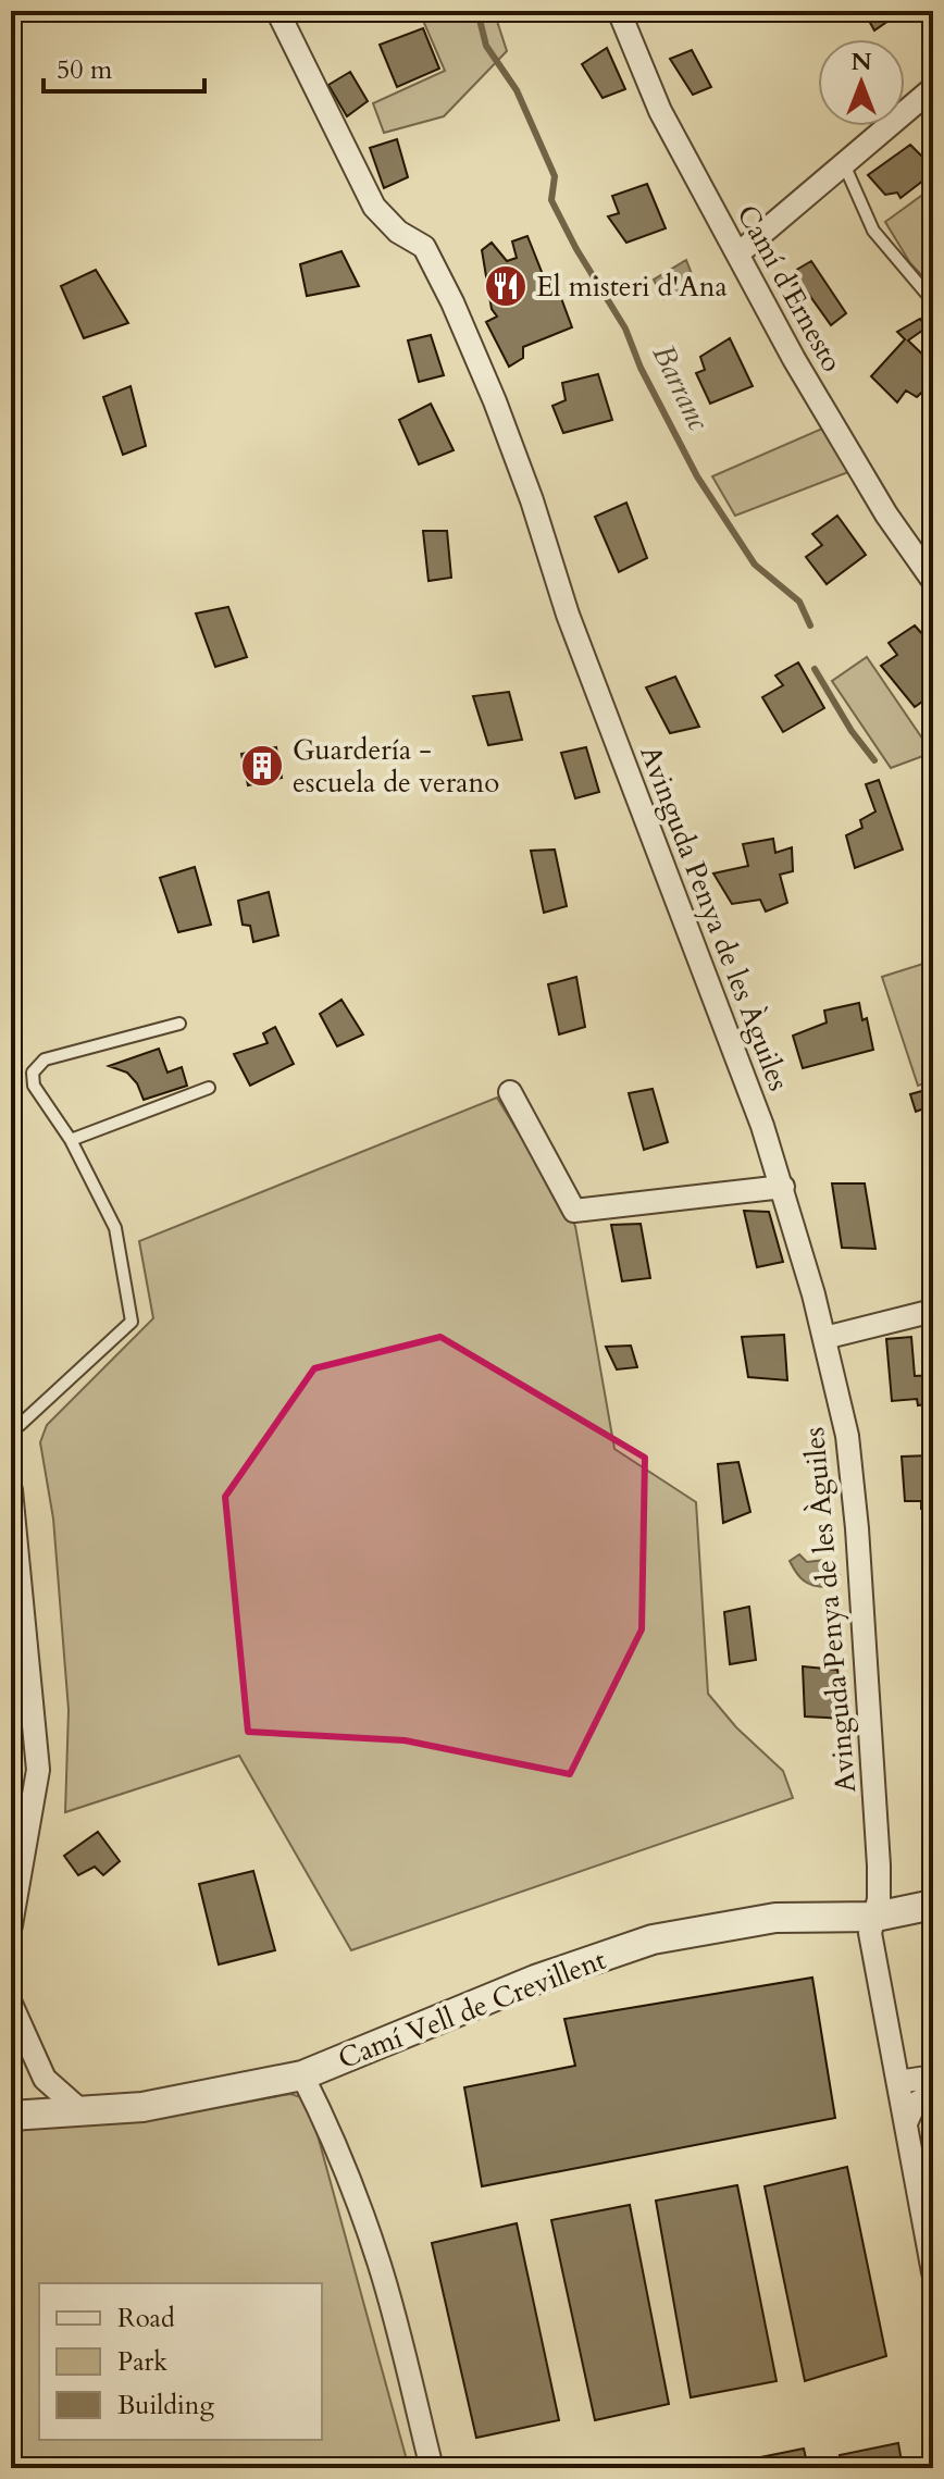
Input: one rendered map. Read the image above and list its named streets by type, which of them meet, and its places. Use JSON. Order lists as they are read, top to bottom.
{
  "streets": {
    "street": ["Camí d'Ernesto", "Avinguda Penya de les Àguiles", "Camí Vell de Crevillent"]
  },
  "crossings": [
    ["Avinguda Penya de les Àguiles", "Camí Vell de Crevillent"]
  ],
  "water": ["Barranc"],
  "places": {
    "restaurant": ["El misteri d'Ana"],
    "building": ["Guardería - escuela de verano"]
  },
  "legend": ["Road", "Park", "Building"],
  "scale_bar": "50 m",
  "north": "top"
}
